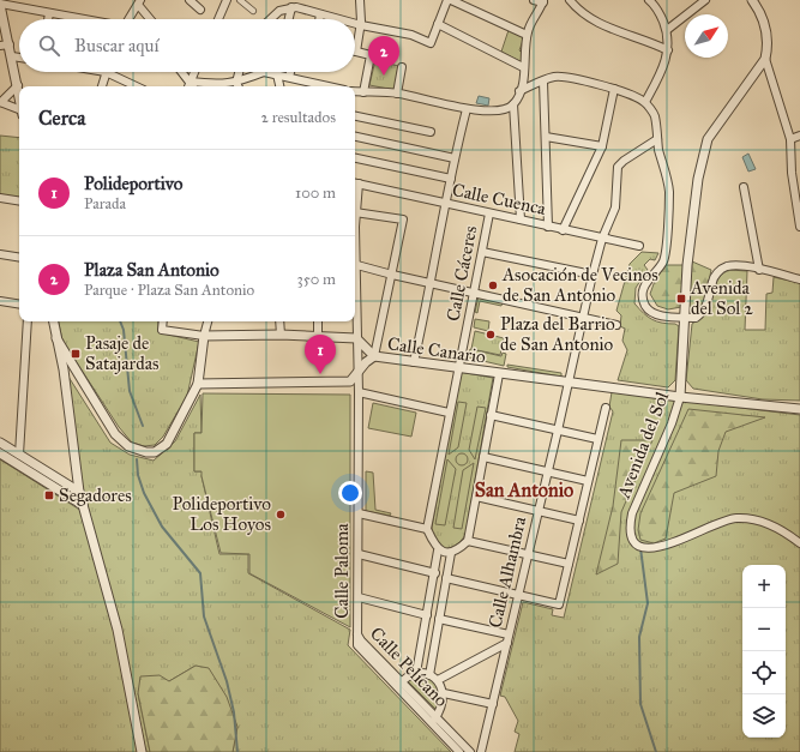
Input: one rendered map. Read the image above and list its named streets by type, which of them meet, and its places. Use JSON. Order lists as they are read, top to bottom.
{
  "streets": {
    "street": [
      "Calle Cuenca",
      "Calle Cáceres",
      "Calle Canario",
      "Avenida del Sol",
      "Calle Paloma",
      "Calle Alhambra",
      "Calle Pelícano"
    ]
  },
  "crossings": [
    ["Calle Cuenca", "Calle Cáceres"],
    ["Calle Cuenca", "Calle Paloma"],
    ["Calle Cuenca", "Calle Alhambra"],
    ["Calle Cáceres", "Calle Canario"],
    ["Calle Canario", "Avenida del Sol"],
    ["Calle Canario", "Calle Paloma"],
    ["Calle Canario", "Calle Alhambra"],
    ["Calle Paloma", "Calle Pelícano"]
  ],
  "districts": ["San Antonio"],
  "places": {
    "other": ["Asocación de Vecinos de San Antonio", "Plaza del Barrio de San Antonio", "Polideportivo Los Hoyos"],
    "transit": ["Avenida del Sol 2", "Pasaje de Satajardas", "Segadores"]
  },
  "north": "top right",
  "page": {
    "search": "Buscar aquí",
    "pins": ["2", "1"],
    "heading": ["Cerca", "2 resultados"],
    "list": [
      {
        "mark": "1",
        "name": "Polideportivo",
        "note": "Parada",
        "value": "100 m"
      },
      {
        "mark": "2",
        "name": "Plaza San Antonio",
        "note": "Parque · Plaza San Antonio",
        "value": "350 m"
      }
    ],
    "map_buttons": ["+", "−"]
  }
}
